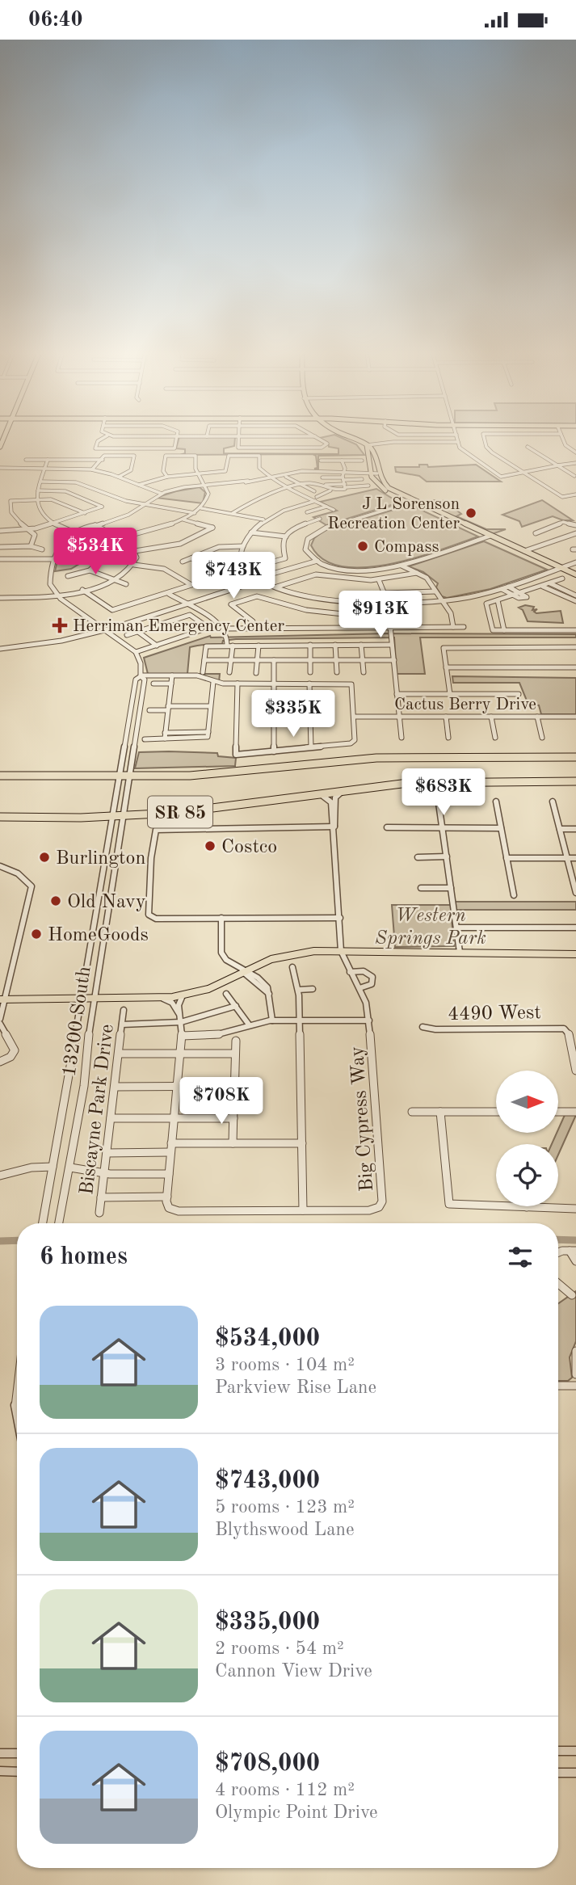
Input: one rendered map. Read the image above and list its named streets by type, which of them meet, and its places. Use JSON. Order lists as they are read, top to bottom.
{
  "streets": {
    "highway": ["SR 85"],
    "street": [
      "Cactus Berry Drive",
      "4490 West",
      "13200 South",
      "Biscayne Park Drive",
      "Big Cypress Way"
    ]
  },
  "crossings": [
    ["SR 85", "13200 South"]
  ],
  "parks": ["Western Springs Park"],
  "places": {
    "other": [
      "J L Sorenson Recreation Center",
      "Compass",
      "Costco",
      "Burlington",
      "Old Navy",
      "HomeGoods"
    ],
    "health": ["Herriman Emergency Center"]
  },
  "north": "right",
  "page": {
    "status": "06:40",
    "price": [
      "$534K",
      "$743K",
      "$913K",
      "$335K",
      "$683K",
      "$708K"
    ],
    "heading": "6 homes",
    "list": [
      {
        "name": "$534,000",
        "note": "3 rooms · 104 m² · Parkview Rise Lane"
      },
      {
        "name": "$743,000",
        "note": "5 rooms · 123 m² · Blythswood Lane"
      },
      {
        "name": "$335,000",
        "note": "2 rooms · 54 m² · Cannon View Drive"
      },
      {
        "name": "$708,000",
        "note": "4 rooms · 112 m² · Olympic Point Drive"
      }
    ]
  }
}
